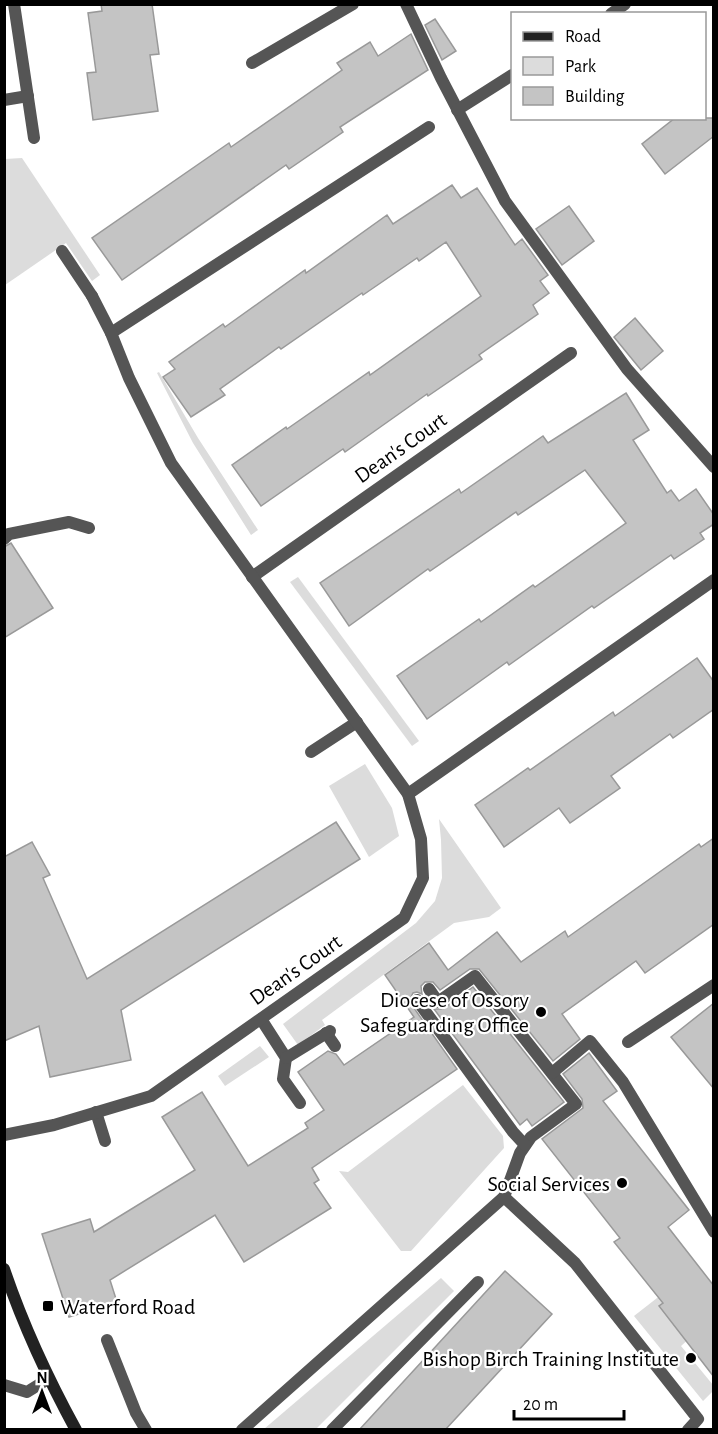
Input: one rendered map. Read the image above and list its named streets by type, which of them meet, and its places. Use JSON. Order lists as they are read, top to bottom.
{
  "streets": {
    "street": ["Dean's Court"]
  },
  "places": {
    "other": ["Diocese of Ossory Safeguarding Office", "Social Services", "Bishop Birch Training Institute"],
    "transit": ["Waterford Road"]
  },
  "legend": ["Road", "Park", "Building"],
  "scale_bar": "20 m",
  "north": "top"
}
